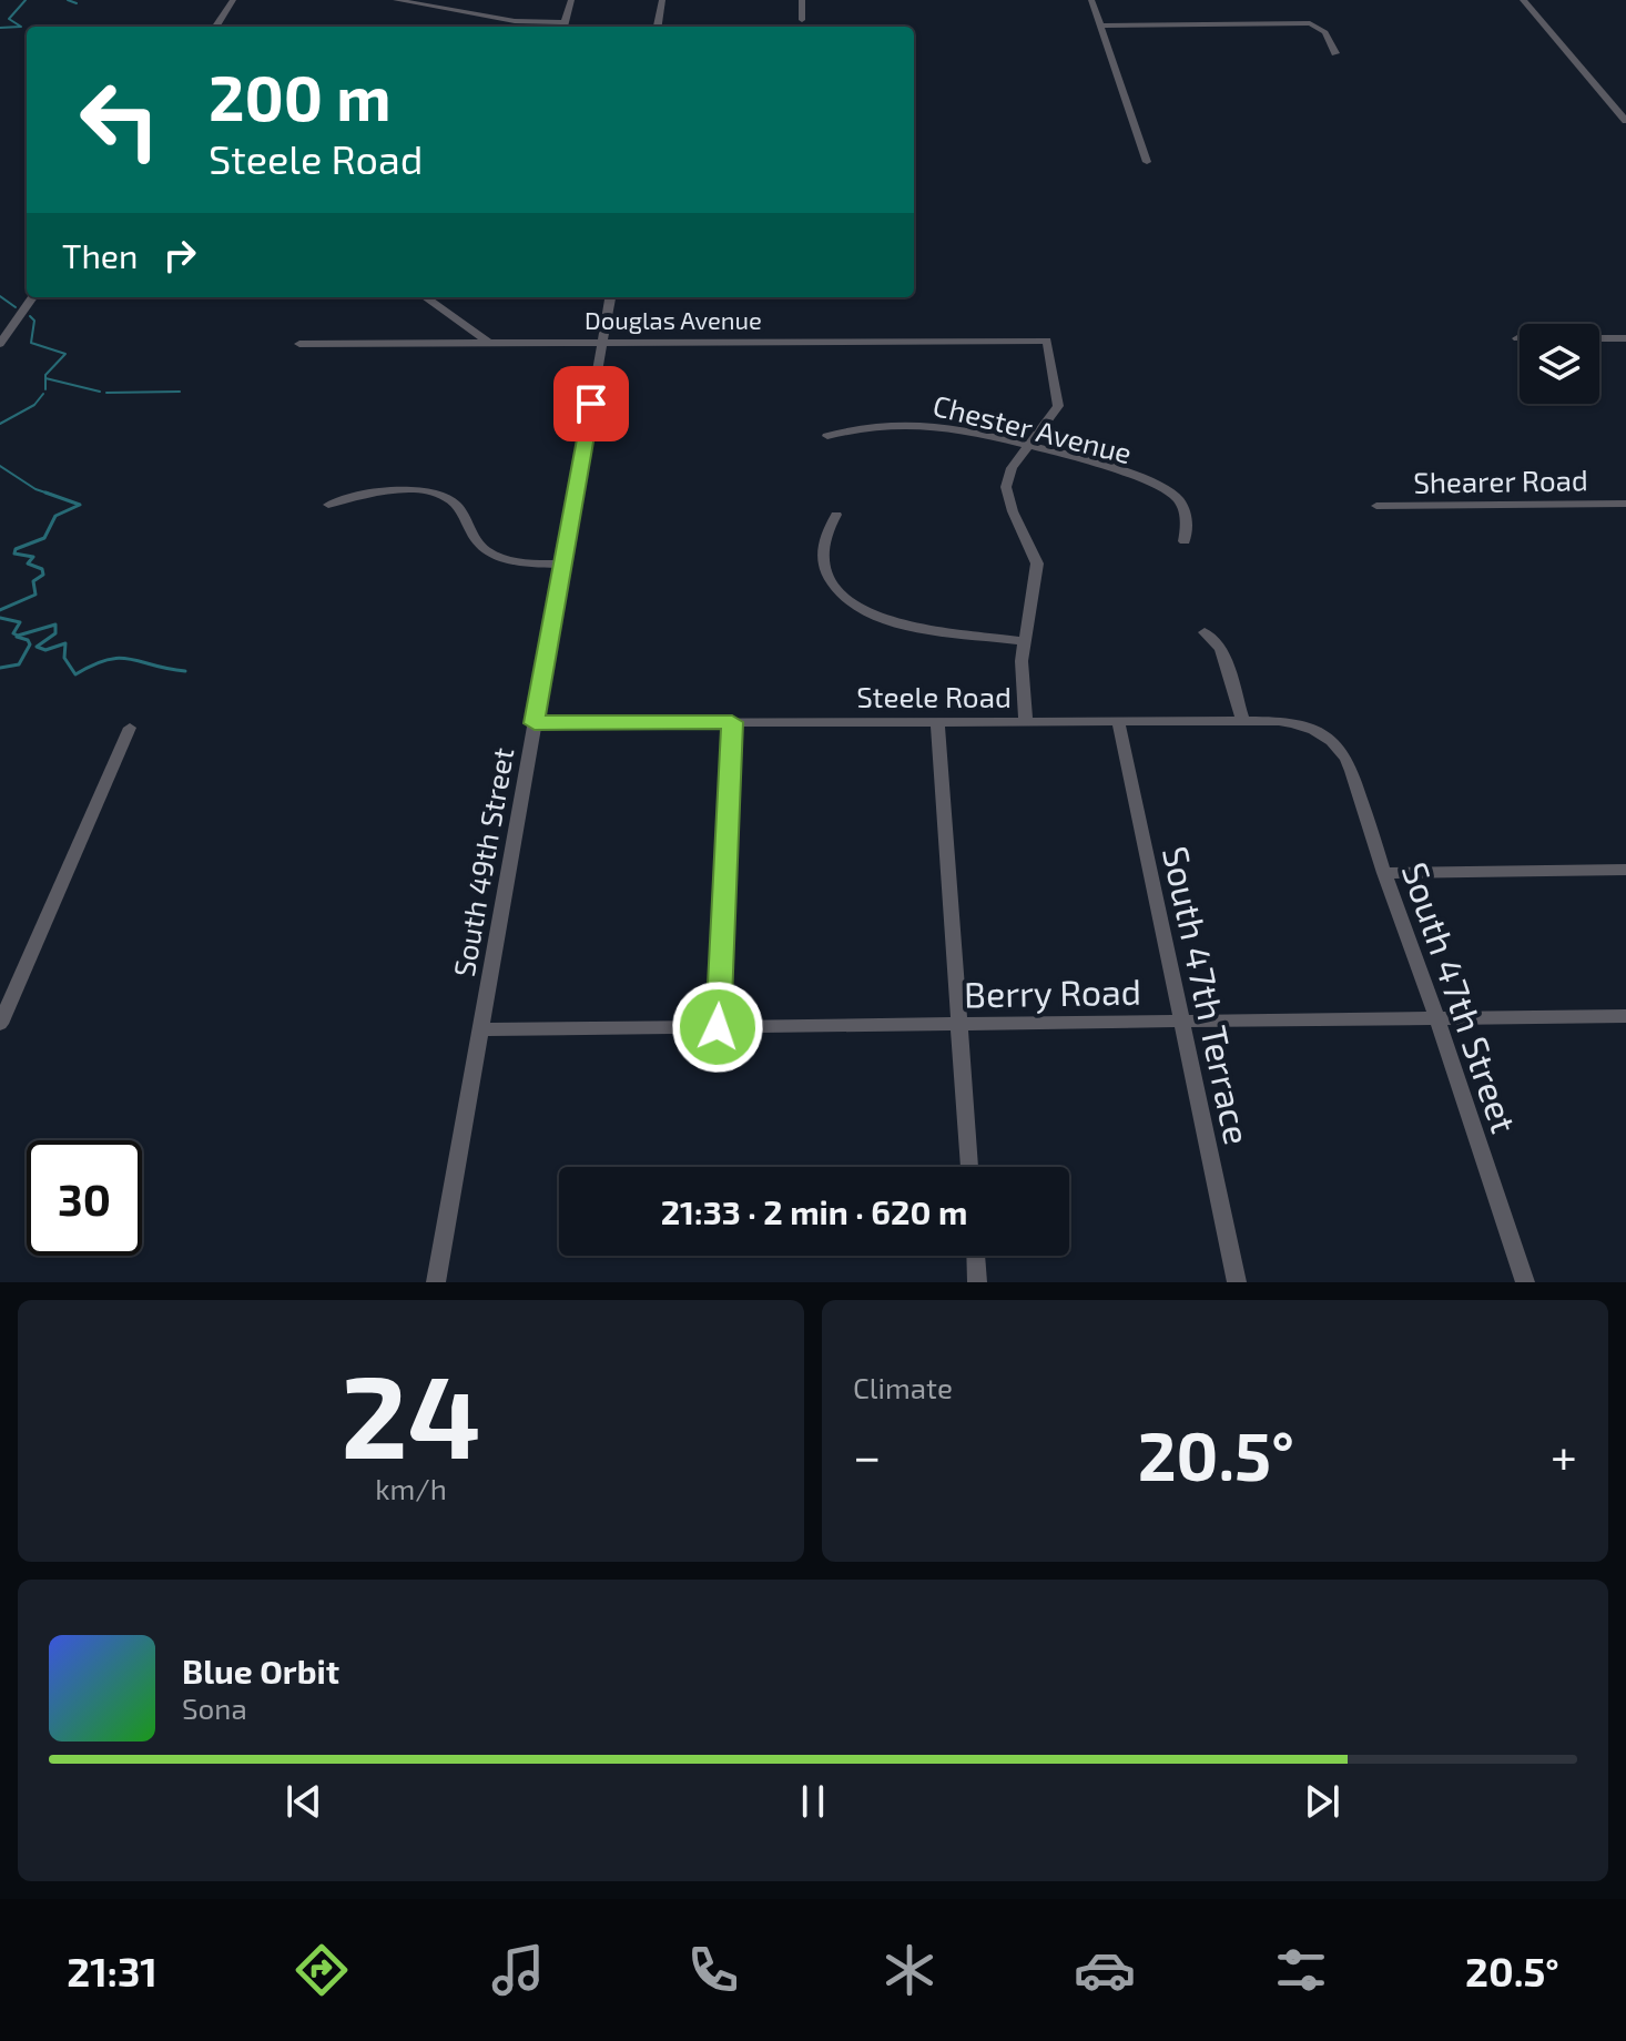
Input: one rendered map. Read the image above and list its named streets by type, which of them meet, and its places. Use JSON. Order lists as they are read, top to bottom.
{
  "streets": {
    "street": [
      "Douglas Avenue",
      "Chester Avenue",
      "Shearer Road",
      "Steele Road",
      "South 49th Street",
      "Berry Road",
      "South 47th Terrace",
      "South 47th Street"
    ]
  },
  "crossings": [
    ["Douglas Avenue", "Chester Avenue"],
    ["Douglas Avenue", "South 49th Street"],
    ["Steele Road", "South 49th Street"],
    ["Steele Road", "South 47th Terrace"],
    ["Steele Road", "South 47th Street"],
    ["South 49th Street", "Berry Road"],
    ["Berry Road", "South 47th Terrace"],
    ["Berry Road", "South 47th Street"]
  ],
  "page": {
    "turn": ["200 m", "Steele Road"],
    "then": "Then",
    "limit": "30",
    "trip": "21:33 · 2 min · 620 m",
    "tile": [
      ["24", "km/h"],
      "Climate"
    ],
    "heat": ["−", "20.5°", "+"],
    "song": ["Blue Orbit", "Sona"],
    "tabs": ["21:31", "20.5°"]
  }
}
